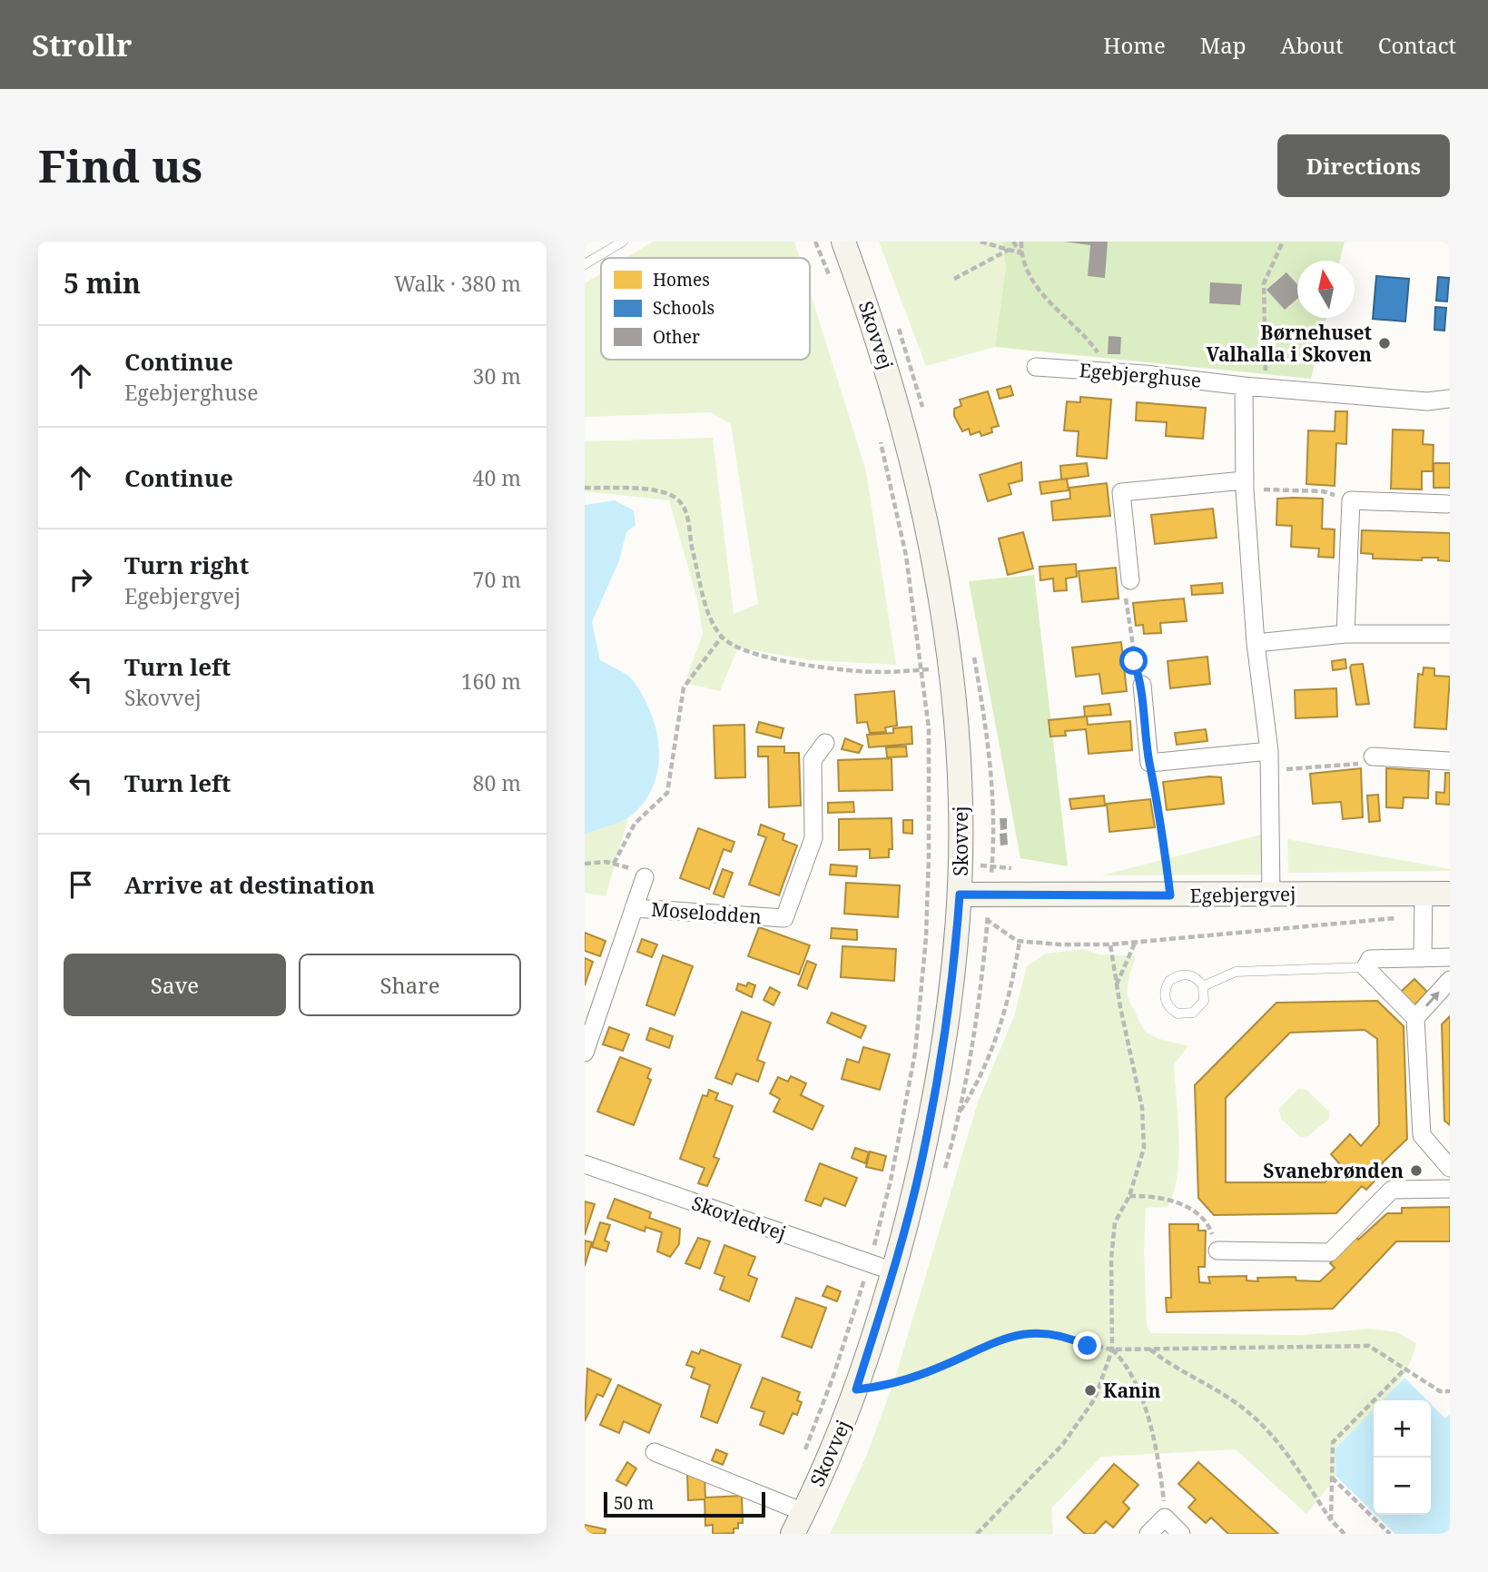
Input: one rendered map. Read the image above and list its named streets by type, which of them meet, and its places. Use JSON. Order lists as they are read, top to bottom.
{
  "streets": {
    "street": [
      "Skovvej",
      "Egebjerghuse",
      "Egebjergvej",
      "Moselodden",
      "Skovledvej"
    ]
  },
  "crossings": [
    ["Skovvej", "Egebjergvej"],
    ["Skovvej", "Skovledvej"]
  ],
  "places": ["Børnehuset Valhalla i Skoven", "Svanebrønden", "Kanin"],
  "legend": ["Homes", "Schools", "Other"],
  "scale_bar": "50 m",
  "north": "top",
  "page": {
    "header": "Strollr",
    "nav": [
      "Home",
      "Map",
      "About",
      "Contact"
    ],
    "buttons": [
      "Directions",
      ["Save", "Share"]
    ],
    "title": "Find us",
    "heading": ["5 min", "Walk · 380 m"],
    "list": [
      ["Continue", "Egebjerghuse", "30 m"],
      ["Continue", "40 m"],
      ["Turn right", "Egebjergvej", "70 m"],
      ["Turn left", "Skovvej", "160 m"],
      ["Turn left", "80 m"],
      "Arrive at destination"
    ],
    "map_buttons": ["+", "−"],
    "scale": "50 m"
  }
}
